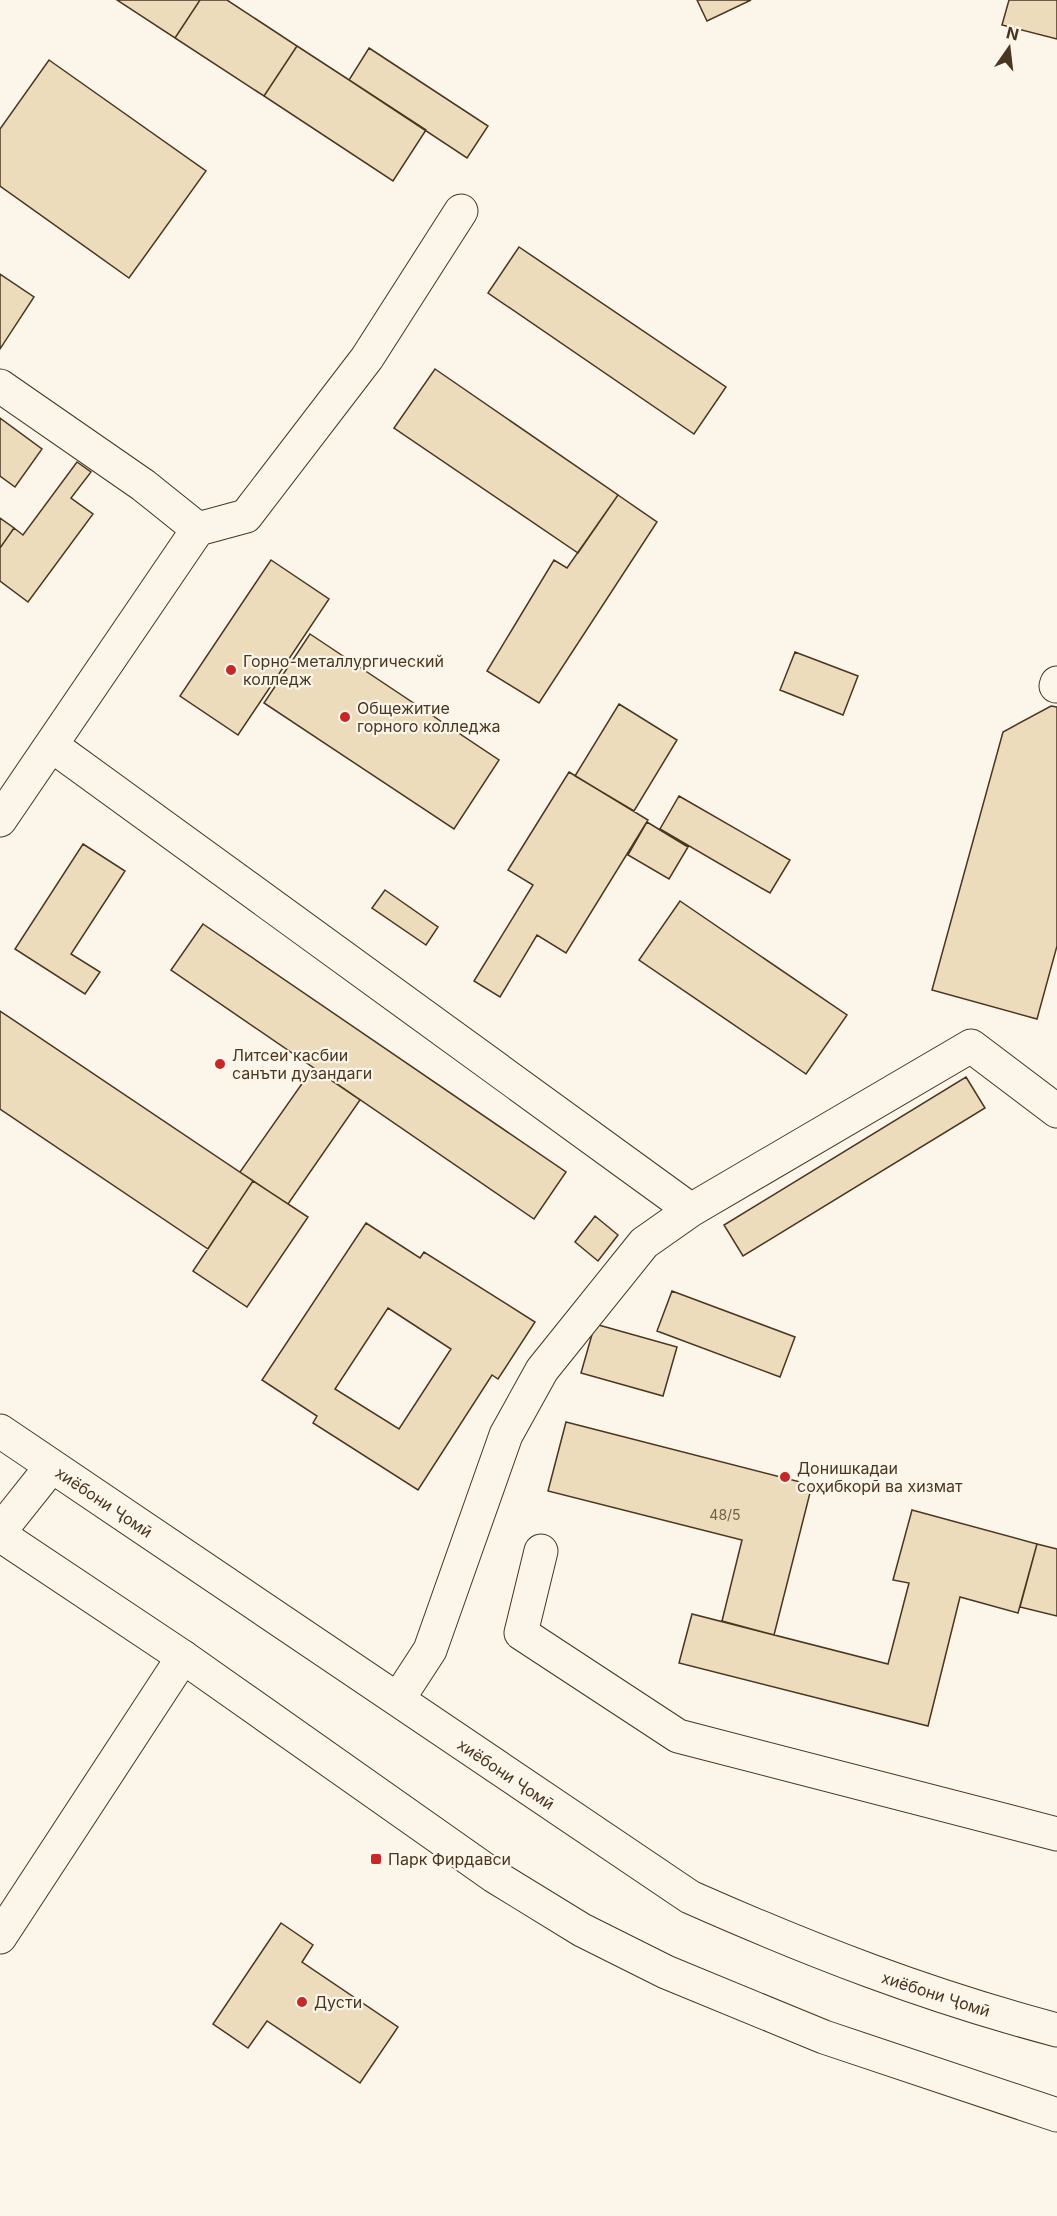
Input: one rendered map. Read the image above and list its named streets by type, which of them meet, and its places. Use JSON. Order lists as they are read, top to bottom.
{
  "streets": {
    "main road": ["хиёбони Ҷомӣ"]
  },
  "places": {
    "other": [
      "Горно-металлургический колледж",
      "Общежитие горного колледжа",
      "Литсеи касбии санъти дузандаги",
      "Донишкадаи соҳибкорӣ ва хизмат",
      "Дусти"
    ],
    "transit": ["Парк Фирдавси"]
  },
  "house_numbers": ["48/5"],
  "north": "top"
}
